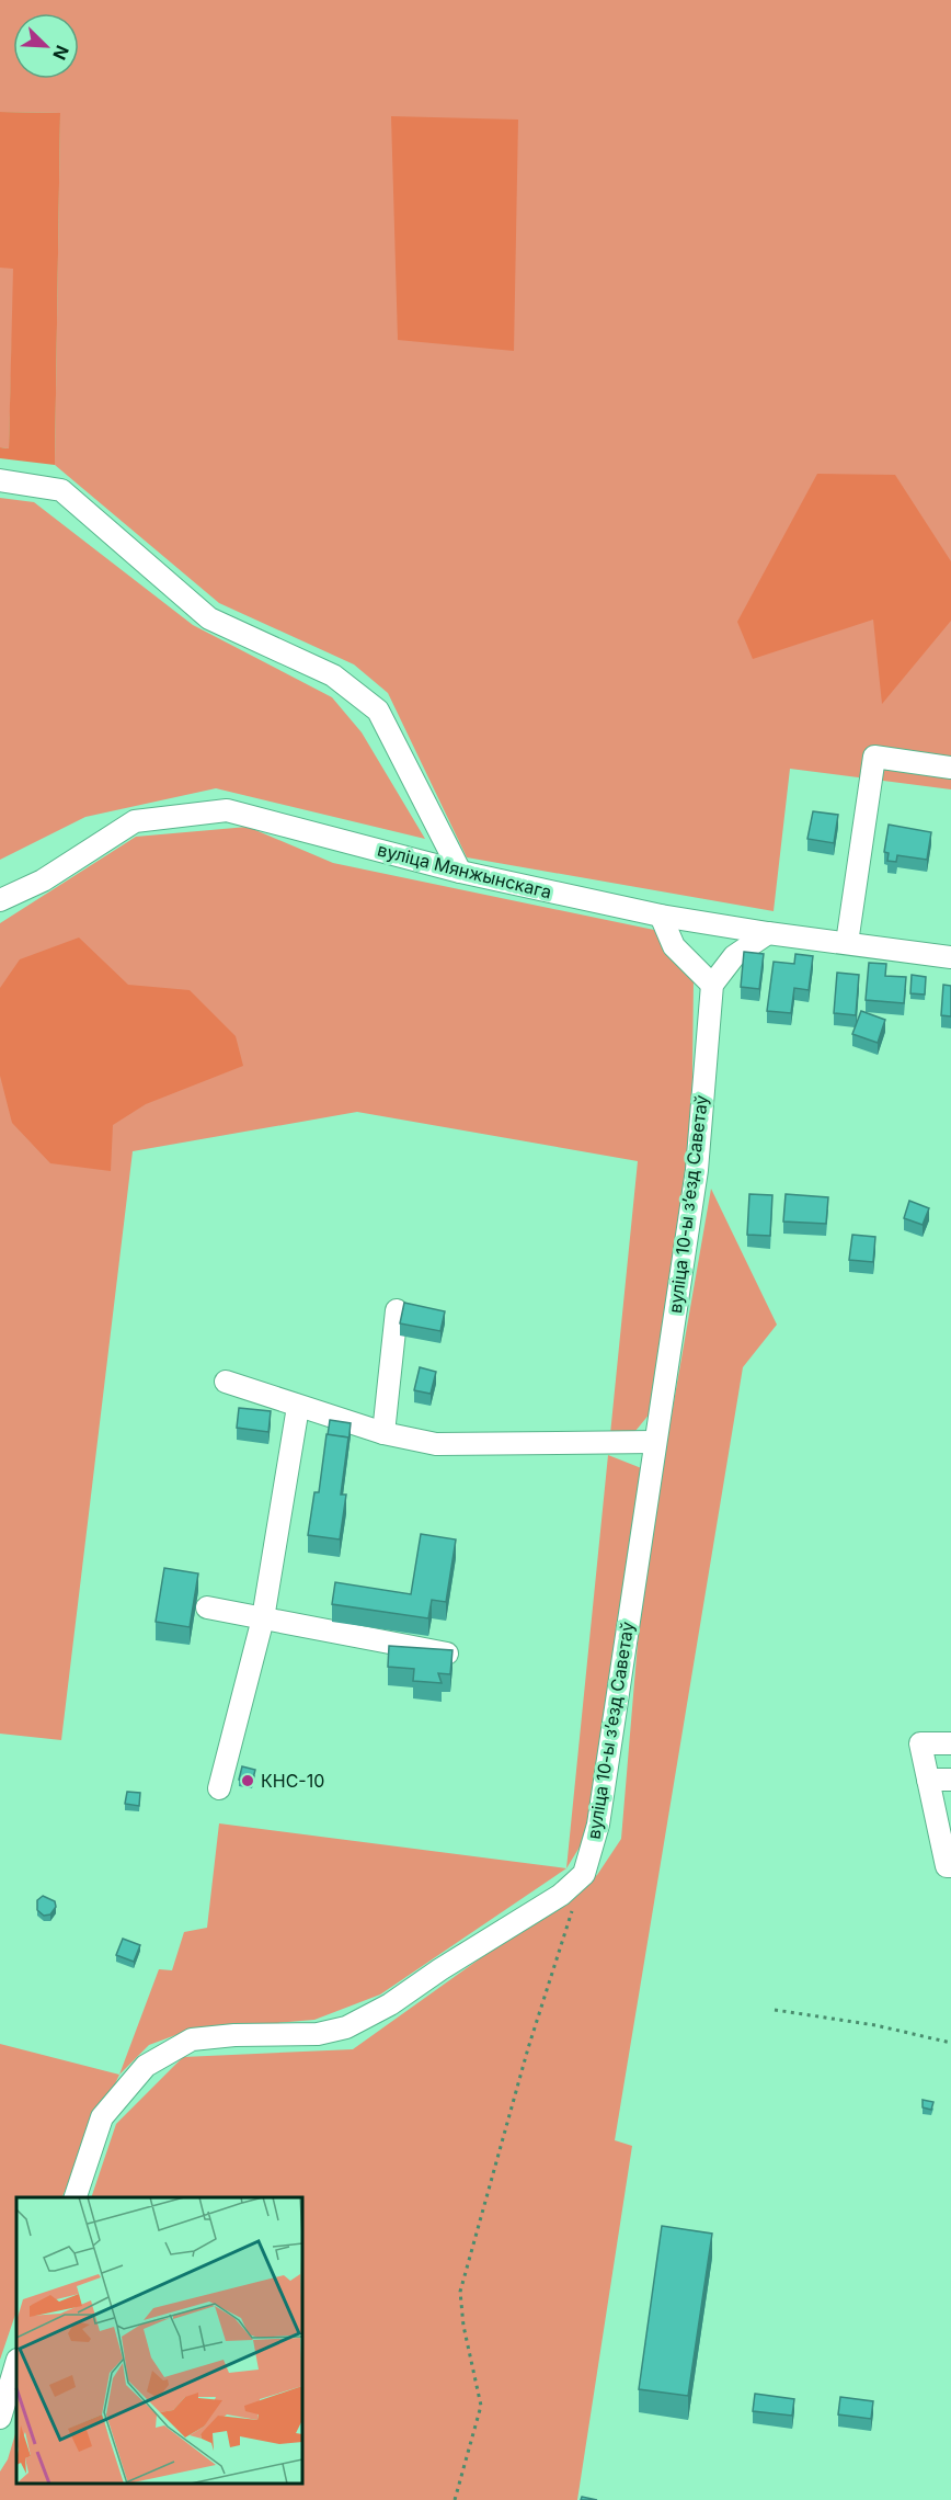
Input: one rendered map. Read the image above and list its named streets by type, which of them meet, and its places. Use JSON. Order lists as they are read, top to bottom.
{
  "streets": {
    "street": ["вуліца Мянжынскага", "вуліца 10-ы зʼезд Саветаў"]
  },
  "places": ["КНС-10"],
  "north": "bottom right"
}
